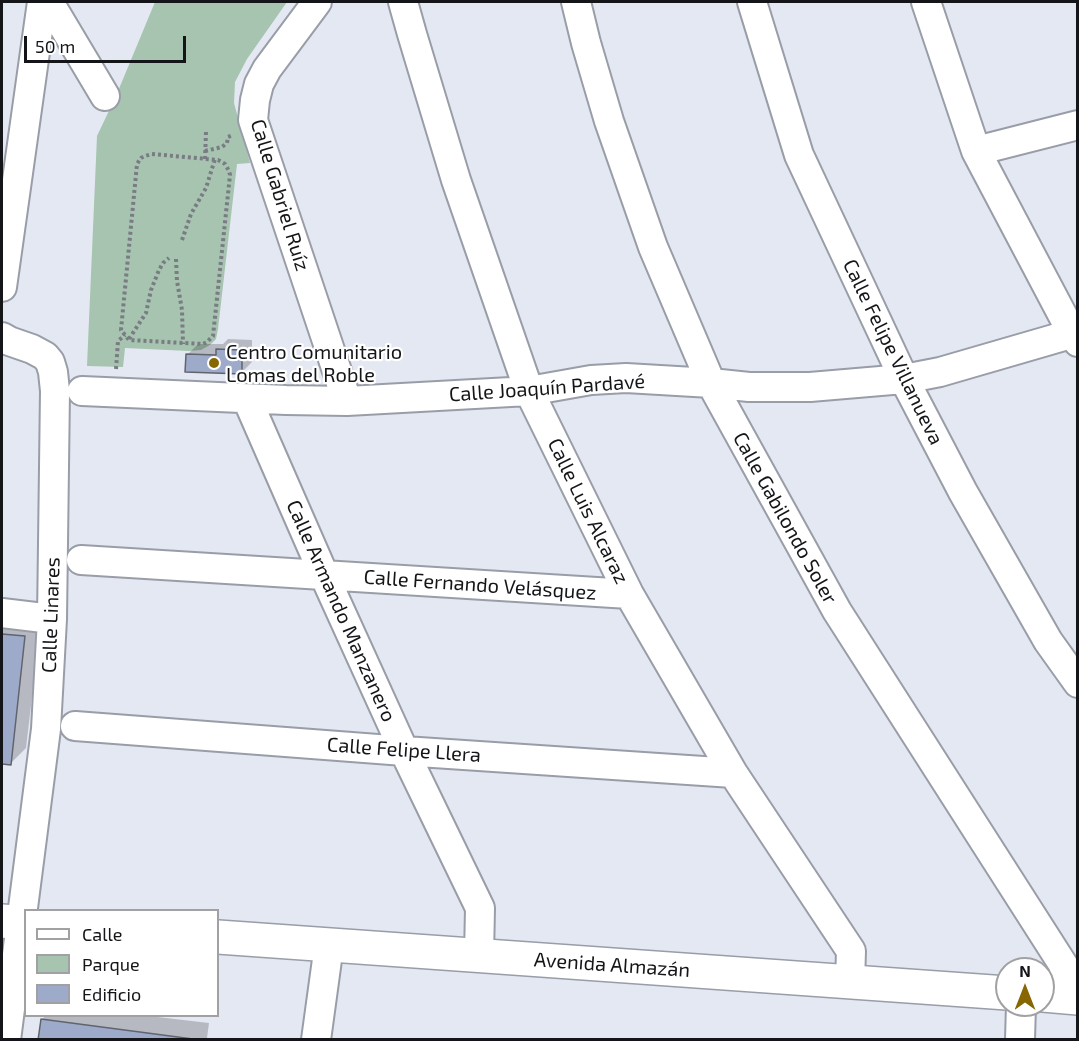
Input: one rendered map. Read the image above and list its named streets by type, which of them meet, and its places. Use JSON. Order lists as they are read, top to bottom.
{
  "streets": {
    "main road": ["Avenida Almazán"],
    "street": [
      "Calle Gabriel Ruíz",
      "Calle Felipe Villanueva",
      "Calle Joaquín Pardavé",
      "Calle Luis Alcaraz",
      "Calle Gabilondo Soler",
      "Calle Fernando Velásquez",
      "Calle Armando Manzanero",
      "Calle Linares",
      "Calle Felipe Llera"
    ]
  },
  "crossings": [
    ["Calle Gabriel Ruíz", "Calle Joaquín Pardavé"],
    ["Calle Felipe Villanueva", "Calle Joaquín Pardavé"],
    ["Calle Joaquín Pardavé", "Calle Luis Alcaraz"],
    ["Calle Joaquín Pardavé", "Calle Gabilondo Soler"],
    ["Calle Joaquín Pardavé", "Calle Armando Manzanero"],
    ["Calle Luis Alcaraz", "Calle Fernando Velásquez"],
    ["Calle Luis Alcaraz", "Calle Felipe Llera"],
    ["Calle Luis Alcaraz", "Avenida Almazán"],
    ["Calle Fernando Velásquez", "Calle Armando Manzanero"],
    ["Calle Armando Manzanero", "Calle Felipe Llera"],
    ["Calle Armando Manzanero", "Avenida Almazán"]
  ],
  "places": ["Centro Comunitario Lomas del Roble"],
  "legend": ["Calle", "Parque", "Edificio"],
  "scale_bar": "50 m",
  "north": "top"
}
